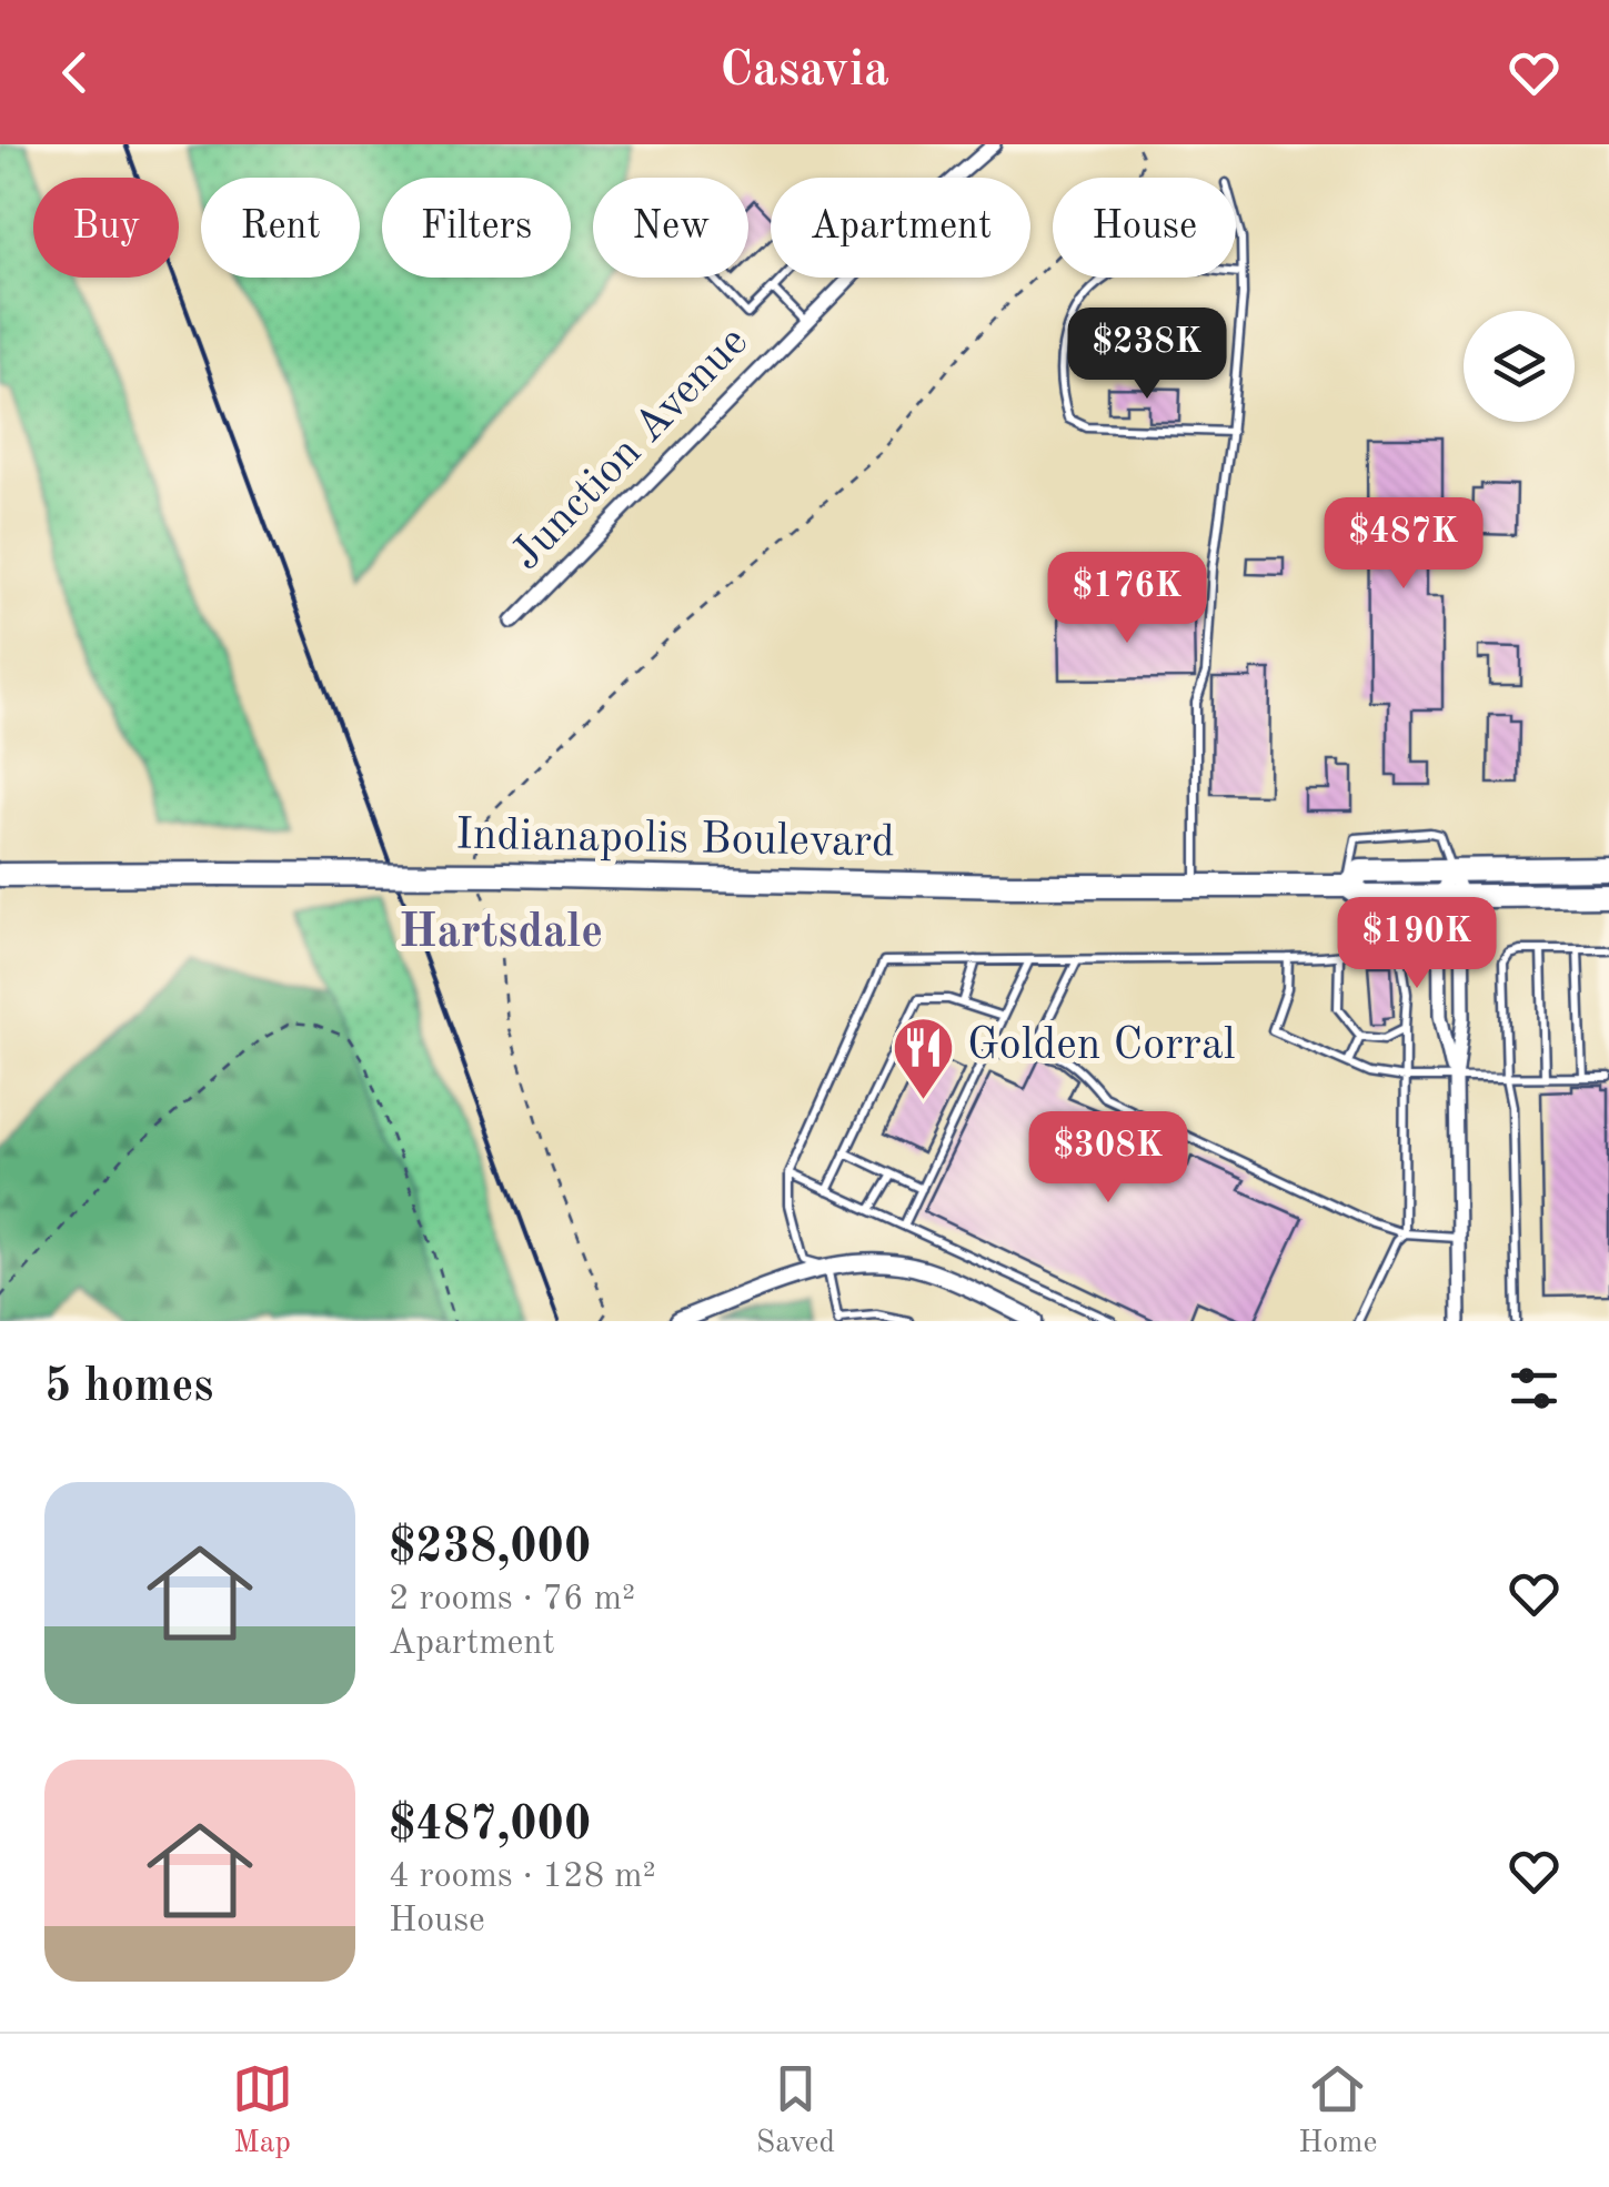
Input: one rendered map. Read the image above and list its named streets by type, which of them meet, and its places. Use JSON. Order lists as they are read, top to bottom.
{
  "streets": {
    "highway": ["Indianapolis Boulevard"],
    "street": ["Junction Avenue"]
  },
  "districts": ["Hartsdale"],
  "places": {
    "restaurant": ["Golden Corral"]
  },
  "page": {
    "header": "Casavia",
    "chip": [
      "Buy",
      "Rent",
      "Filters",
      "New",
      "Apartment",
      "House"
    ],
    "price": [
      "$238K",
      "$487K",
      "$176K",
      "$190K",
      "$308K"
    ],
    "heading": "5 homes",
    "list": [
      {
        "name": "$238,000",
        "note": "2 rooms · 76 m² · Apartment"
      },
      {
        "name": "$487,000",
        "note": "4 rooms · 128 m² · House"
      }
    ],
    "tabs": ["Map", "Saved", "Home"]
  }
}
